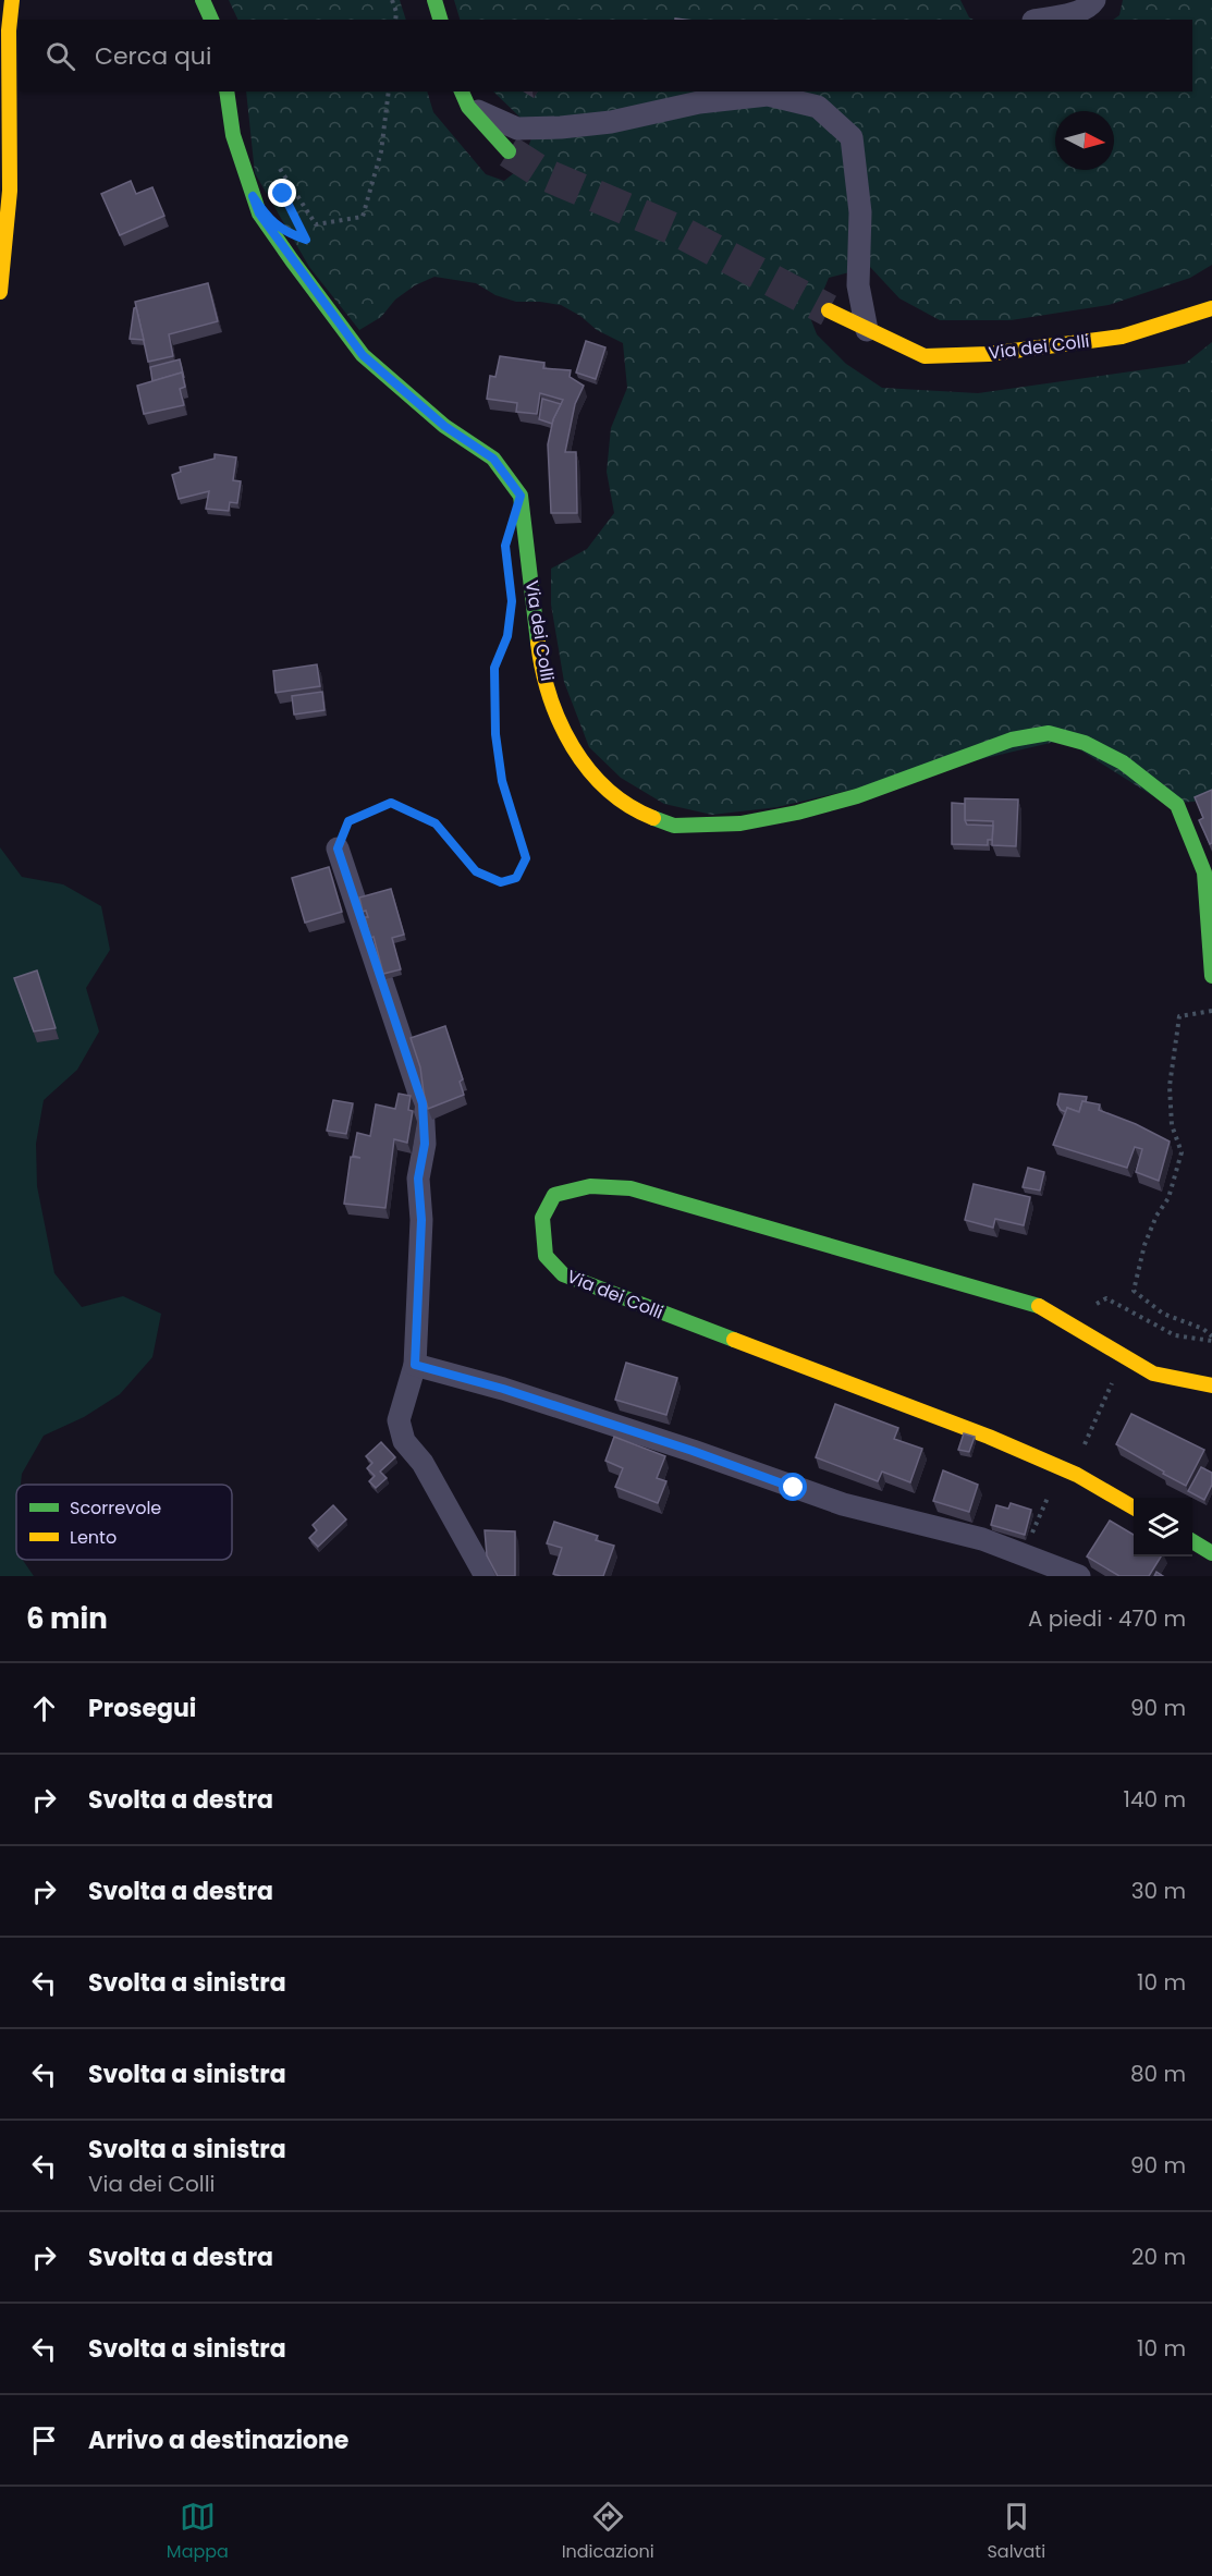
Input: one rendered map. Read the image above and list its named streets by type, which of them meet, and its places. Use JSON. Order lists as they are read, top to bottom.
{
  "streets": {
    "street": ["Via dei Colli"]
  },
  "legend": ["Scorrevole", "Lento"],
  "north": "right",
  "page": {
    "search": "Cerca qui",
    "heading": ["6 min", "A piedi · 470 m"],
    "list": [
      ["Prosegui", "90 m"],
      ["Svolta a destra", "140 m"],
      ["Svolta a destra", "30 m"],
      ["Svolta a sinistra", "10 m"],
      ["Svolta a sinistra", "80 m"],
      ["Svolta a sinistra", "Via dei Colli", "90 m"],
      ["Svolta a destra", "20 m"],
      ["Svolta a sinistra", "10 m"],
      "Arrivo a destinazione"
    ],
    "nav": ["Mappa", "Indicazioni", "Salvati"]
  }
}
